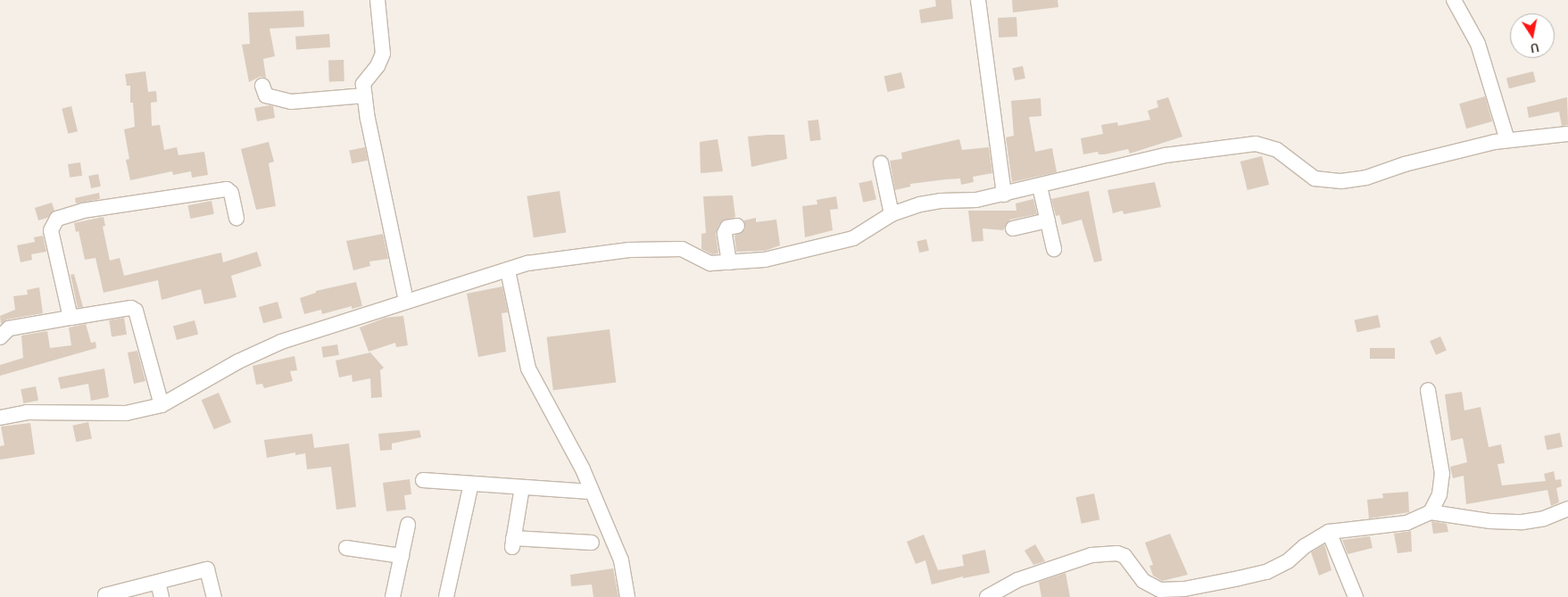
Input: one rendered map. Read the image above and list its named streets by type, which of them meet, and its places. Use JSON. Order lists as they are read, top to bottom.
{
  "north": "bottom"
}
